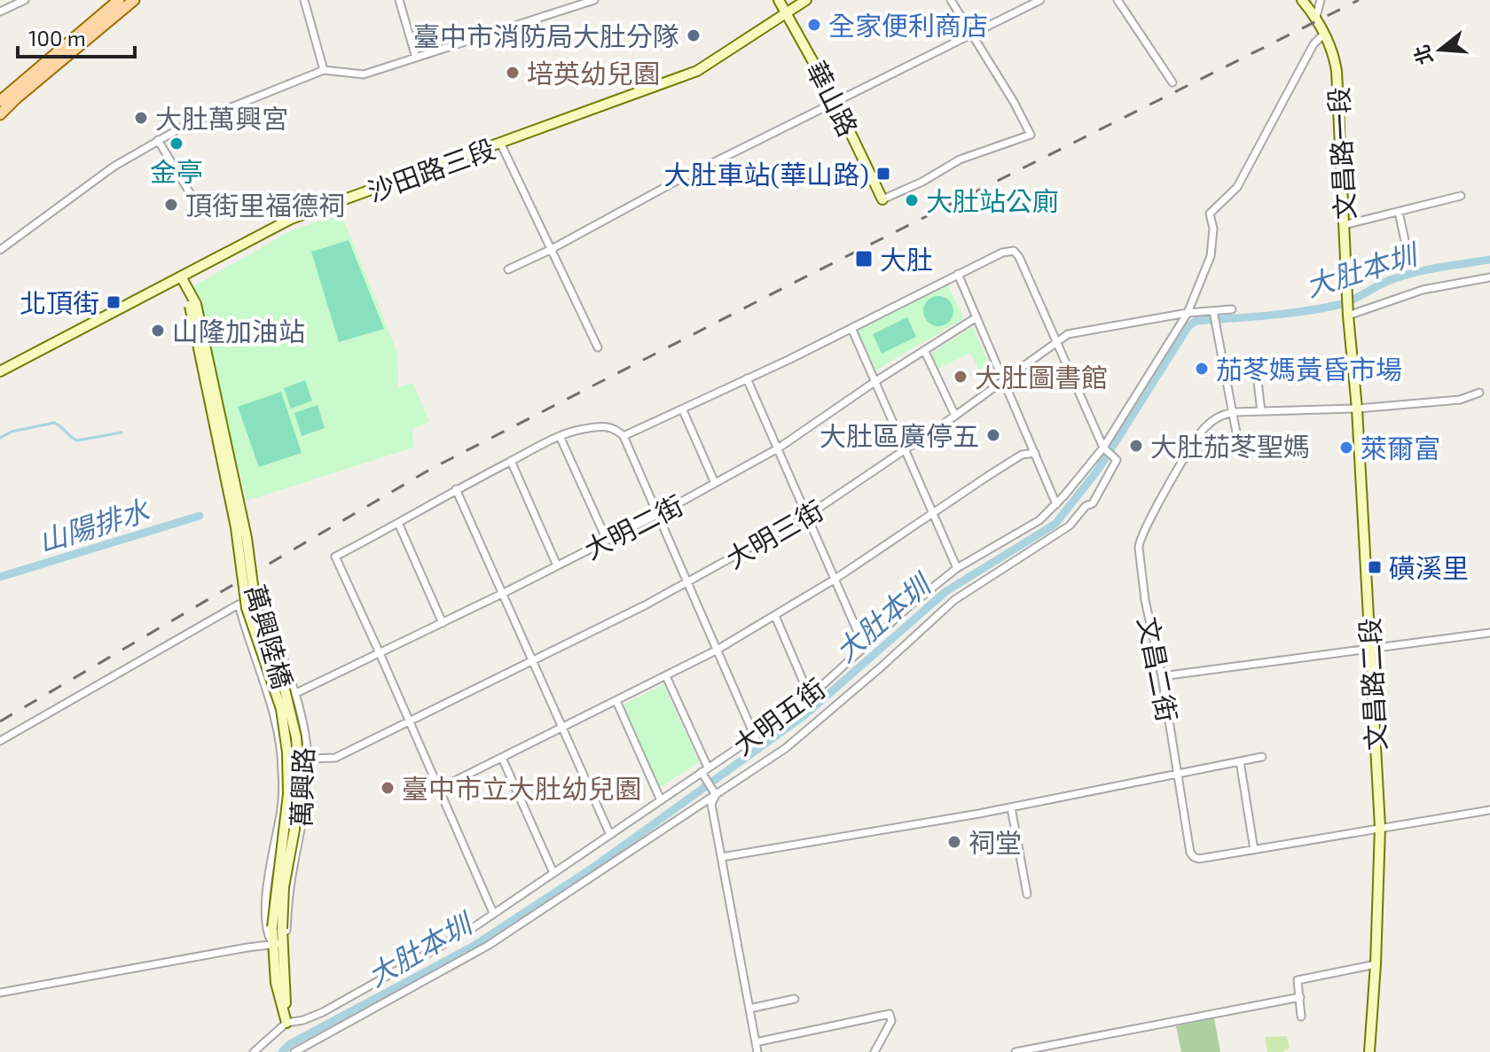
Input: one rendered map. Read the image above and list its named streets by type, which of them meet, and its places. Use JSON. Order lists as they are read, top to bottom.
{
  "streets": {
    "street": [
      "華山路",
      "文昌路一段",
      "沙田路三段",
      "大明二街",
      "大明三街",
      "萬興陸橋",
      "文昌二街",
      "文昌路二段",
      "大明五街",
      "萬興路"
    ]
  },
  "crossings": [
    ["華山路", "沙田路三段"],
    ["文昌路一段", "文昌路二段"],
    ["文昌路一段", "大明五街"],
    ["沙田路三段", "萬興陸橋"],
    ["大明二街", "萬興路"],
    ["大明三街", "大明五街"],
    ["大明三街", "萬興路"],
    ["萬興陸橋", "萬興路"],
    ["文昌二街", "文昌路二段"],
    ["大明五街", "萬興路"]
  ],
  "water": ["大肚本圳", "山陽排水"],
  "places": {
    "other": [
      "全家便利商店",
      "臺中市消防局大肚分隊",
      "培英幼兒園",
      "大肚萬興宮",
      "金亭",
      "大肚站公廁",
      "頂街里福德祠",
      "山隆加油站",
      "茄苳媽黃昏市場",
      "大肚圖書館",
      "大肚區廣停五",
      "大肚茄苳聖媽",
      "萊爾富",
      "臺中市立大肚幼兒園",
      "祠堂"
    ],
    "transit": [
      "大肚車站(華山路)",
      "大肚",
      "北頂街",
      "磺溪里"
    ]
  },
  "scale_bar": "100 m",
  "north": "left"
}
